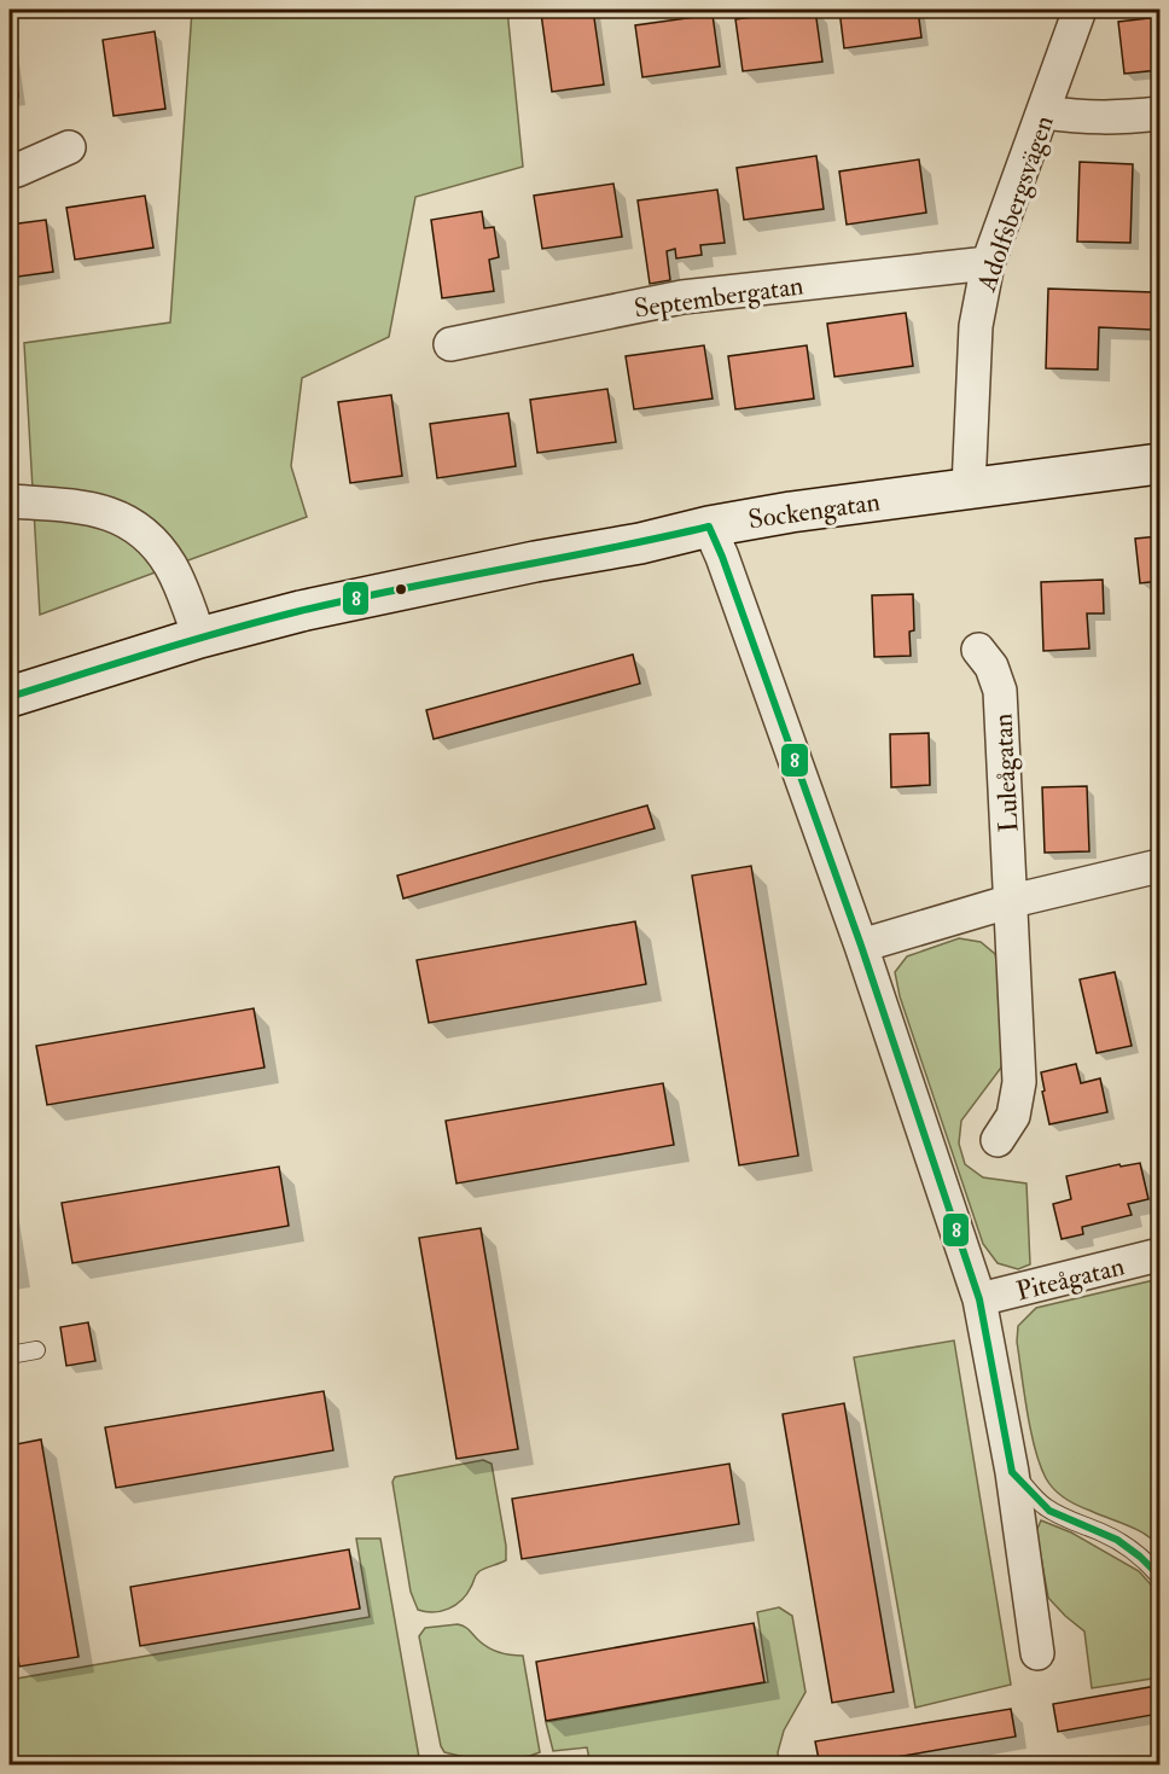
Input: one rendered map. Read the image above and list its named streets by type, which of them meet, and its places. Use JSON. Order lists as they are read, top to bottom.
{
  "streets": {
    "street": [
      "Adolfsbergsvägen",
      "Septembergatan",
      "Sockengatan",
      "Luleågatan",
      "Piteågatan"
    ]
  },
  "crossings": [
    ["Adolfsbergsvägen", "Septembergatan"],
    ["Adolfsbergsvägen", "Sockengatan"]
  ],
  "lines": ["transit line 8"]
}
